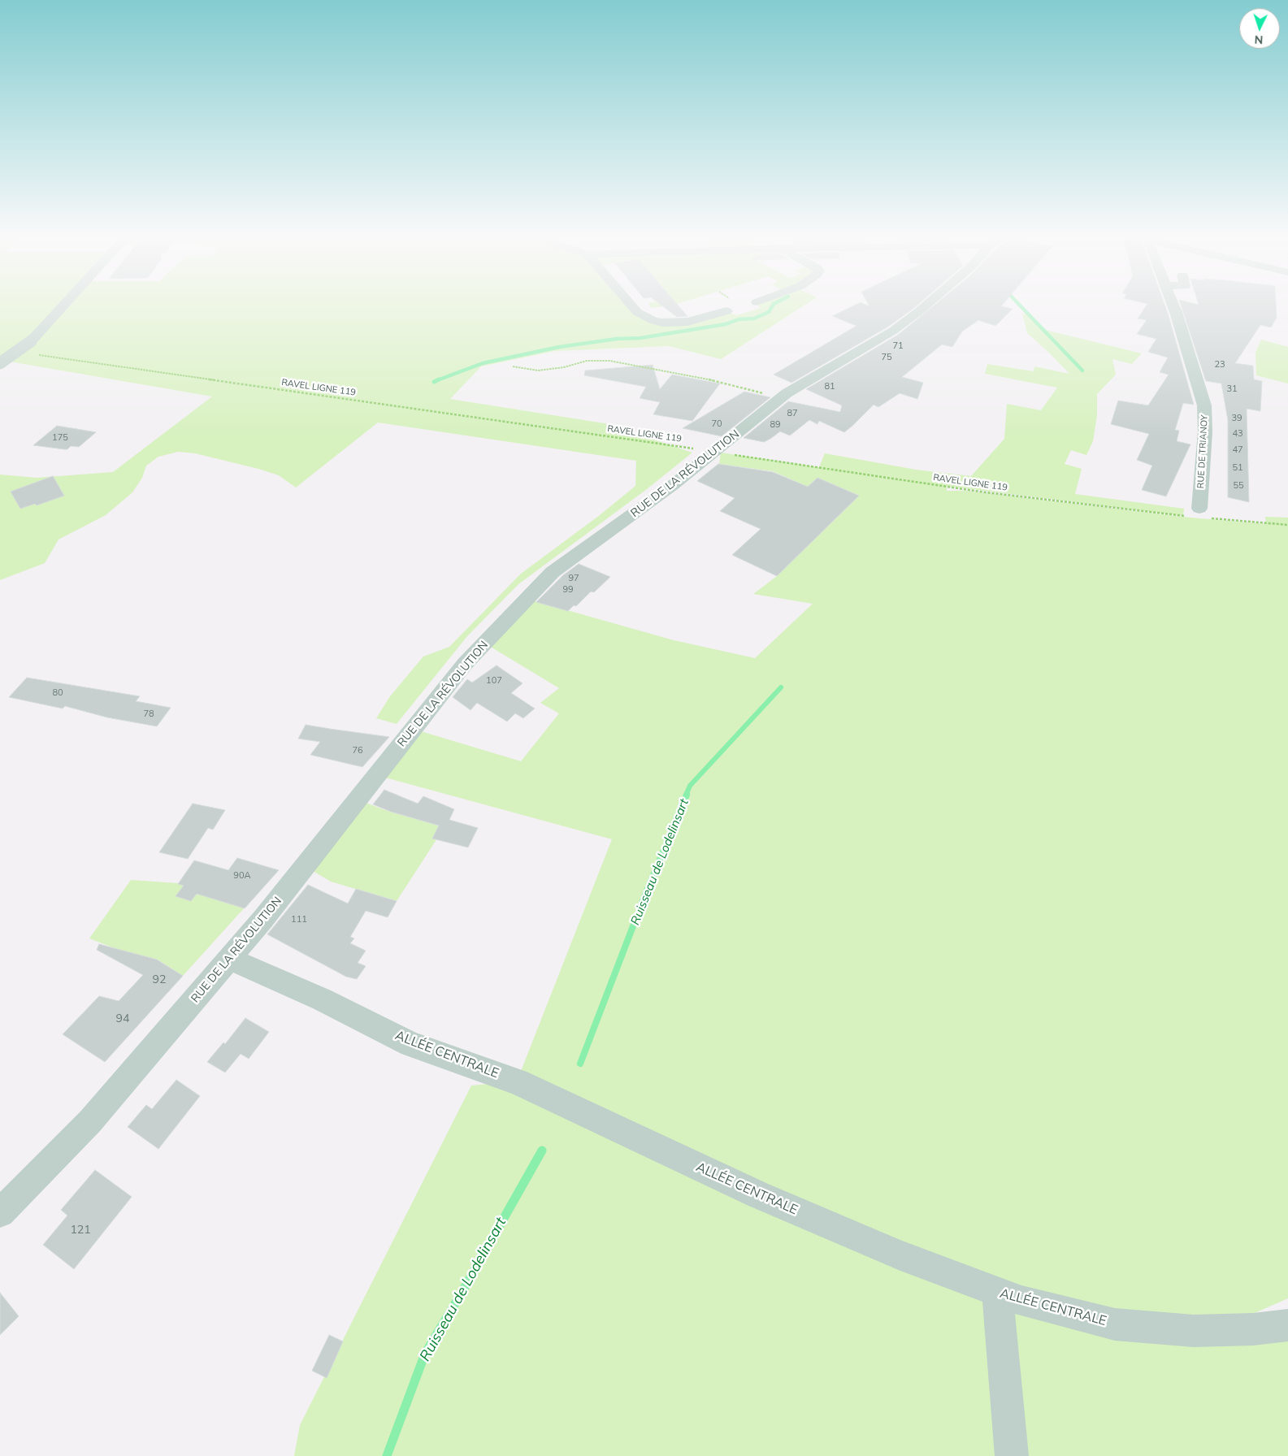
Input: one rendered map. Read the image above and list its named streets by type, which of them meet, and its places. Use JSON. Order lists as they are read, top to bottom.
{
  "streets": {
    "street": ["RUE DE TRIANOY", "RUE DE LA RÉVOLUTION", "ALLÉE CENTRALE"],
    "path": ["RAVEL LIGNE 119"]
  },
  "crossings": [
    ["RAVEL LIGNE 119", "RUE DE TRIANOY"],
    ["RAVEL LIGNE 119", "RUE DE LA RÉVOLUTION"],
    ["RUE DE LA RÉVOLUTION", "ALLÉE CENTRALE"]
  ],
  "water": ["Ruisseau de Lodelinsart"],
  "house_numbers": [
    "71",
    "75",
    "23",
    "81",
    "31",
    "87",
    "39",
    "70",
    "89",
    "43",
    "175",
    "47",
    "51",
    "55",
    "97",
    "99",
    "107",
    "80",
    "78",
    "76",
    "90A",
    "111",
    "92",
    "94",
    "121"
  ],
  "north": "bottom"
}
